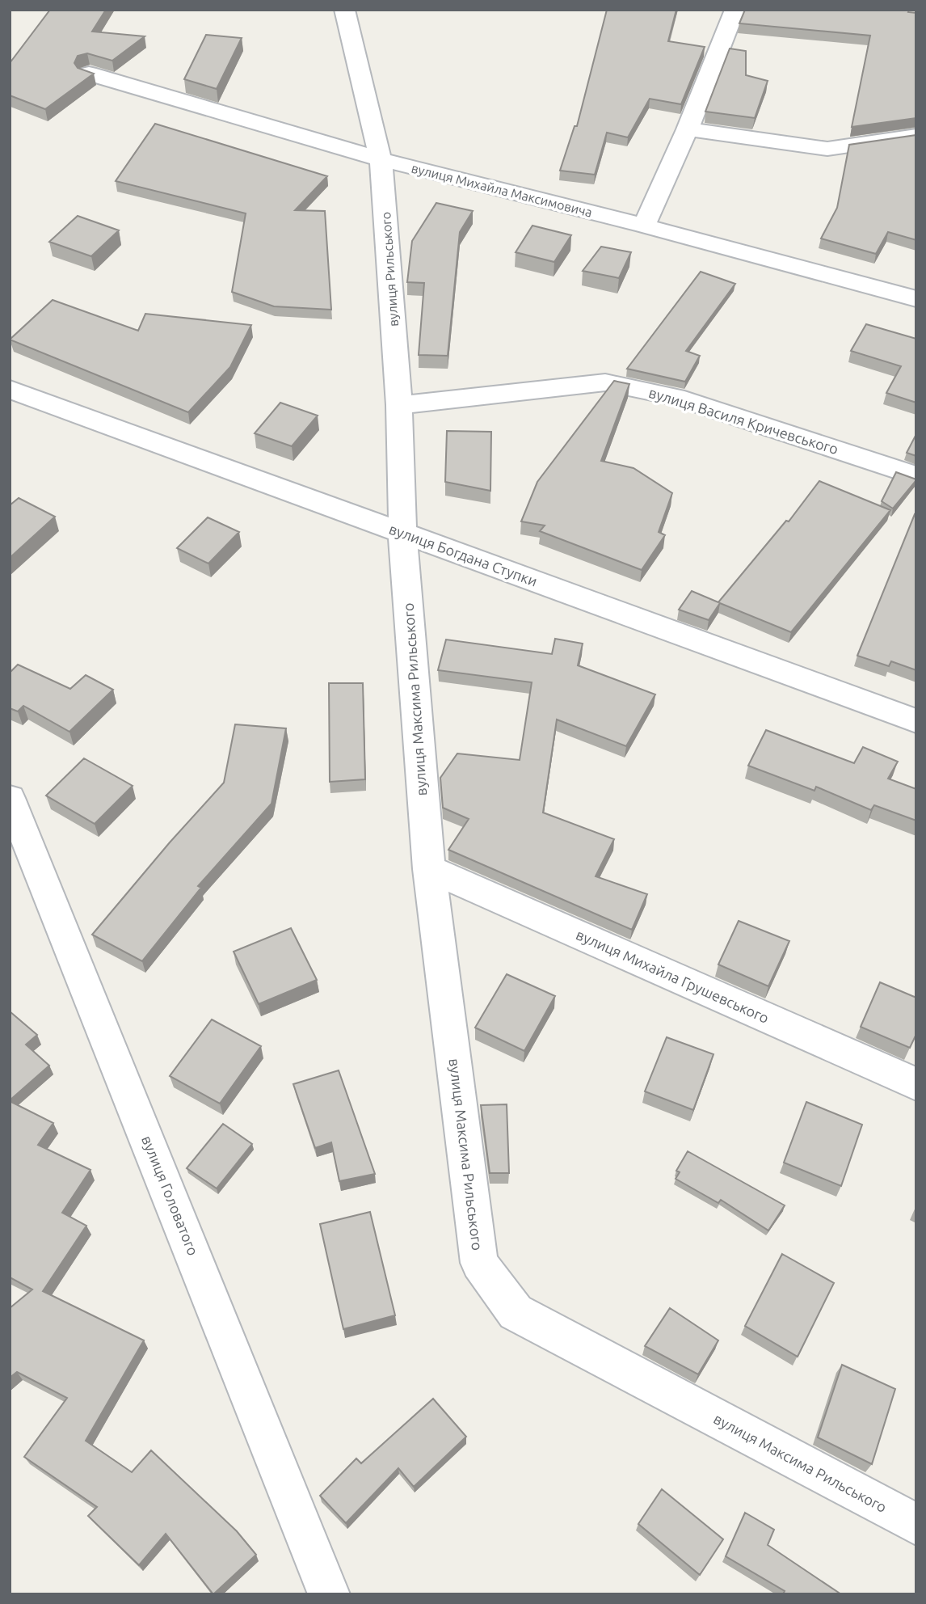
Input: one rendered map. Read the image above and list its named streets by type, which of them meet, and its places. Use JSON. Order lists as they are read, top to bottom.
{
  "streets": {
    "street": [
      "вулиця Михайла Максимовича",
      "вулиця Рильського",
      "вулиця Василя Кричевського",
      "вулиця Богдана Ступки",
      "вулиця Максима Рильського",
      "вулиця Михайла Грушевського",
      "вулиця Головатого"
    ]
  },
  "crossings": [
    ["вулиця Михайла Максимовича", "вулиця Рильського"],
    ["вулиця Рильського", "вулиця Василя Кричевського"],
    ["вулиця Рильського", "вулиця Богдана Ступки"],
    ["вулиця Рильського", "вулиця Максима Рильського"],
    ["вулиця Богдана Ступки", "вулиця Максима Рильського"],
    ["вулиця Максима Рильського", "вулиця Михайла Грушевського"]
  ]
}
